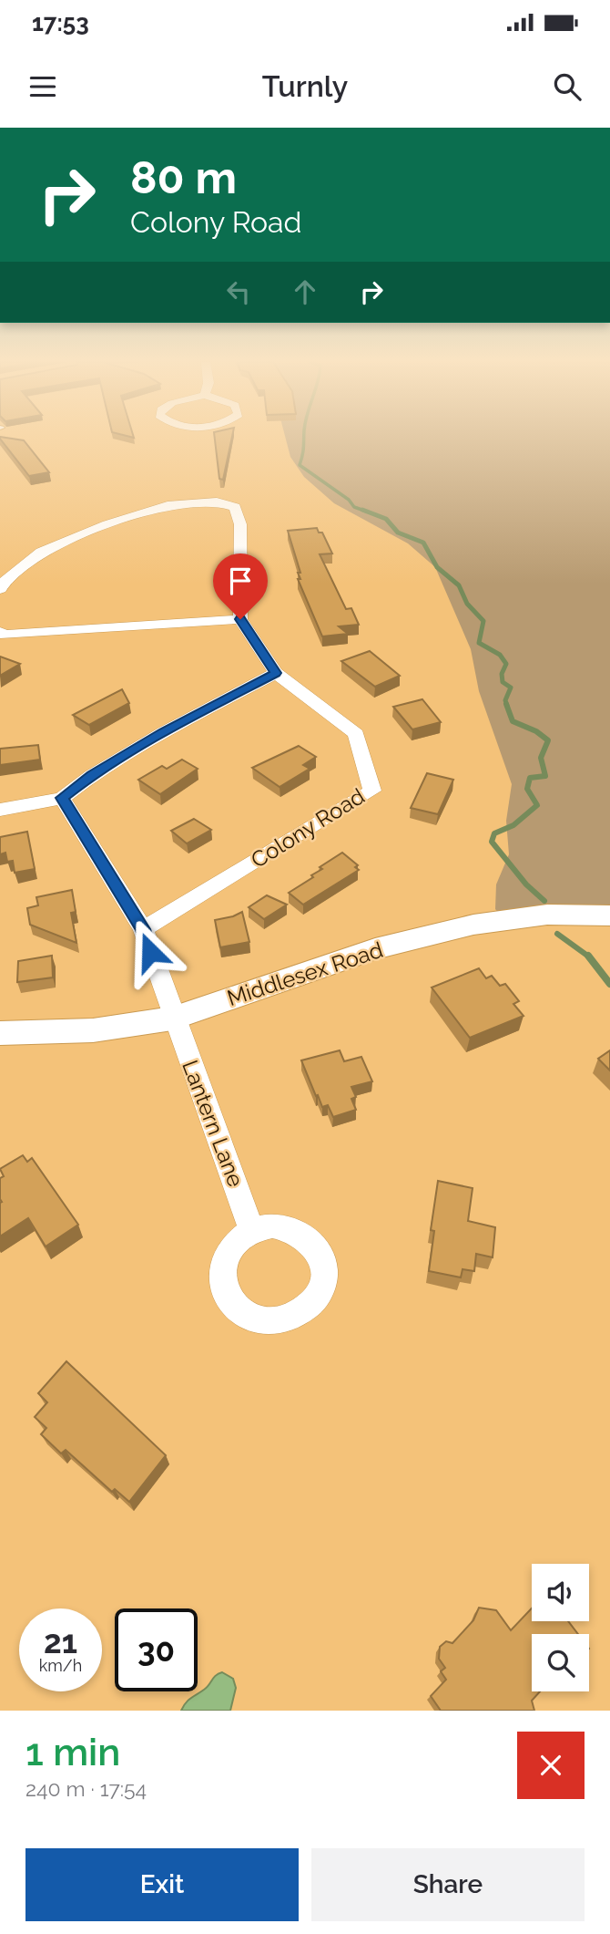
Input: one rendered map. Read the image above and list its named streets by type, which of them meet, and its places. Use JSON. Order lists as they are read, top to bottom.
{
  "streets": {
    "street": ["Colony Road", "Middlesex Road", "Lantern Lane"]
  },
  "crossings": [
    ["Middlesex Road", "Lantern Lane"]
  ],
  "page": {
    "status": "17:53",
    "header": "Turnly",
    "turn": ["80 m", "Colony Road"],
    "speed": "21 km/h",
    "limit": "30",
    "heading": ["1 min", "240 m · 17:54"],
    "buttons": ["Exit", "Share"]
  }
}
